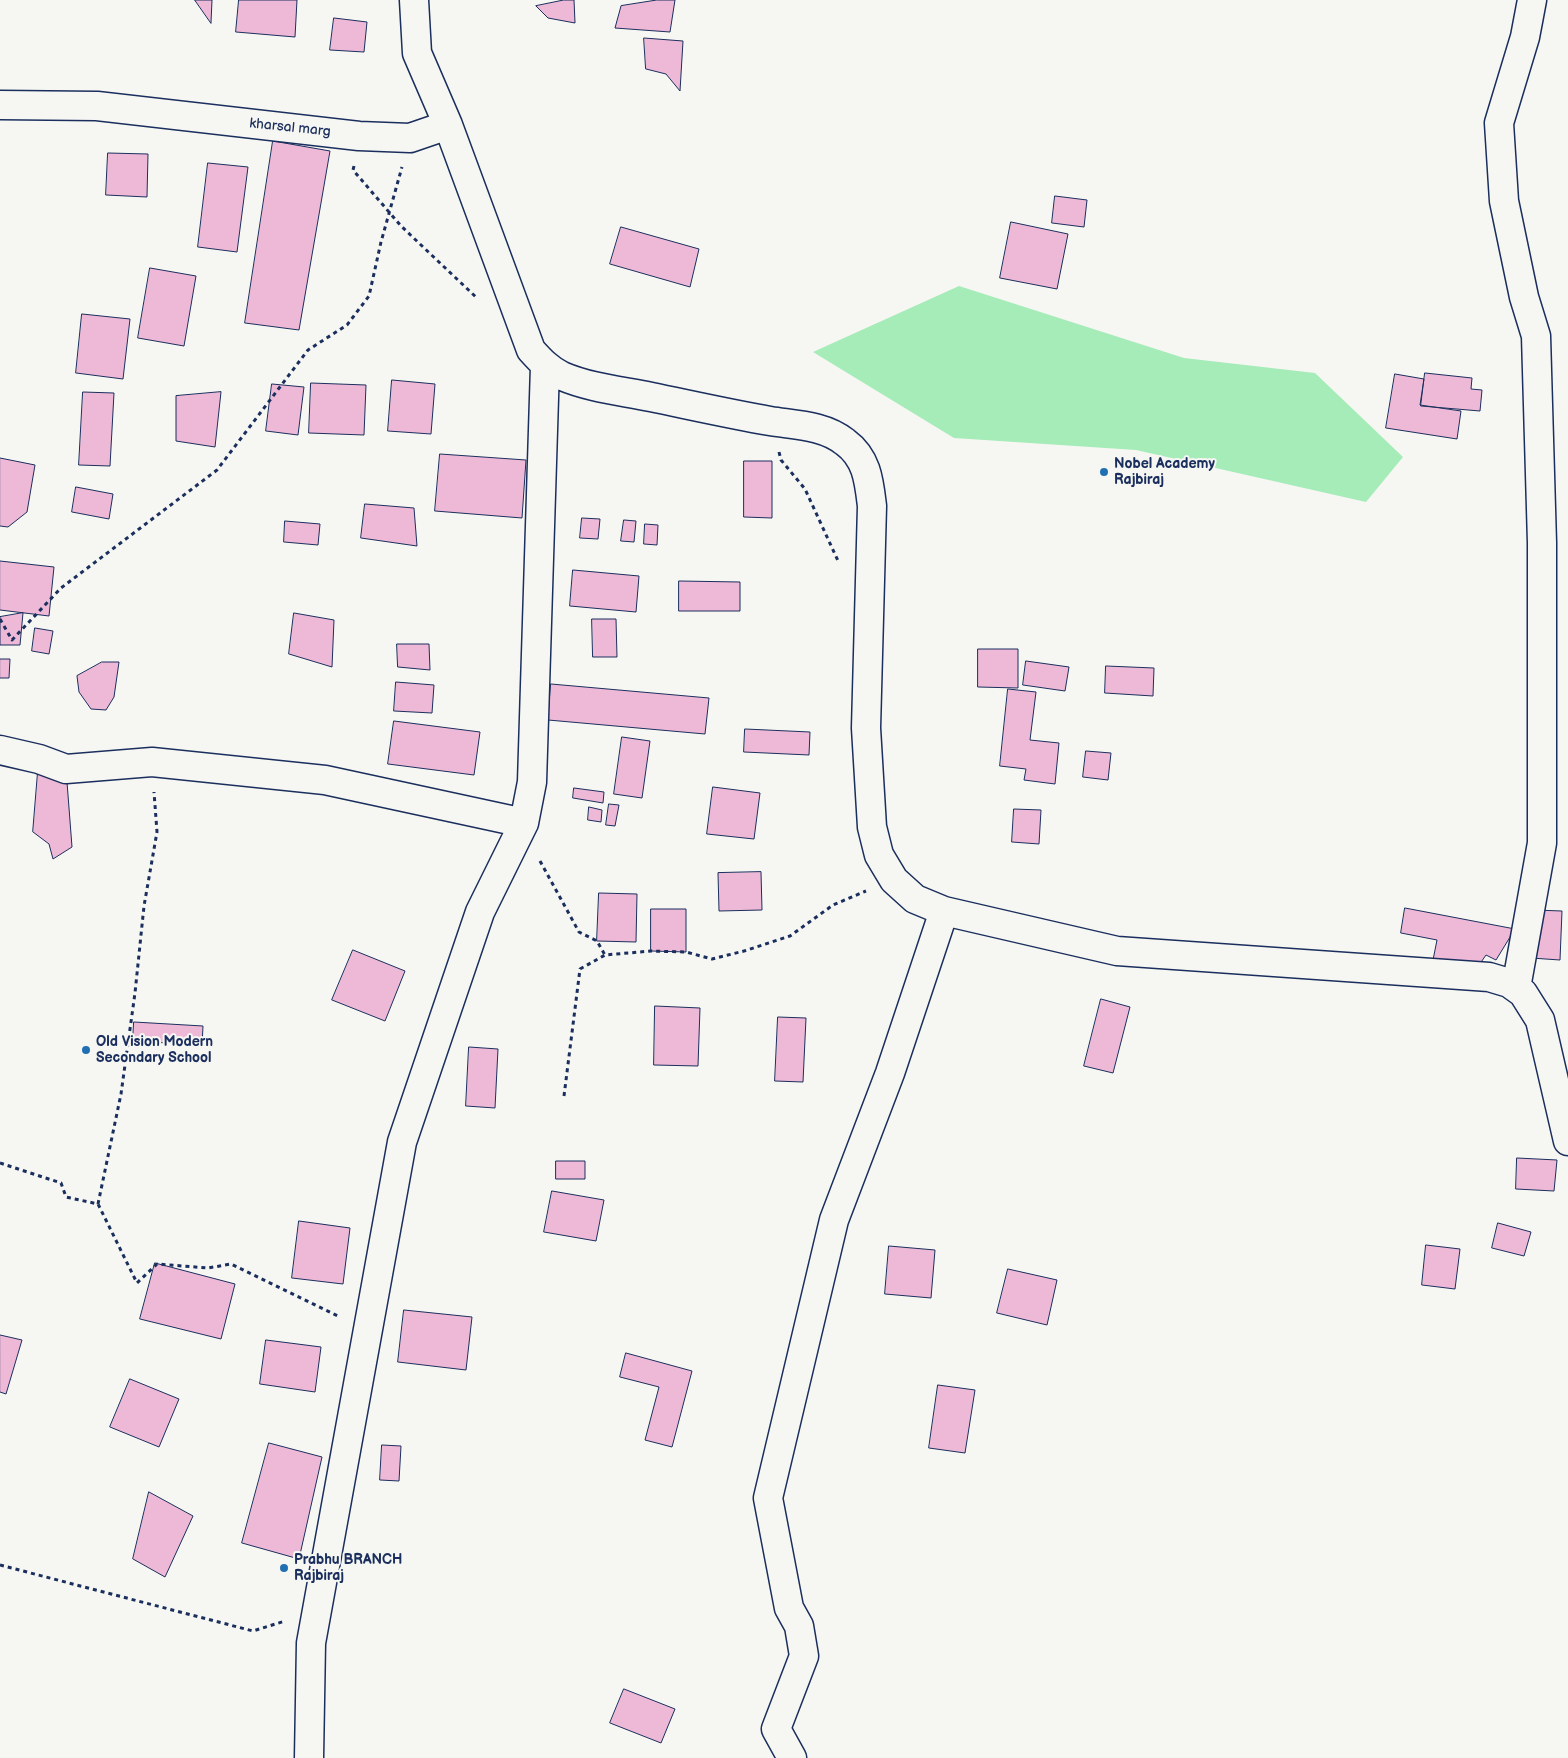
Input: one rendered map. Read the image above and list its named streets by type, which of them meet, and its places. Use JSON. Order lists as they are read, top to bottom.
{
  "streets": {
    "street": ["kharsal marg"]
  },
  "places": ["Nobel Academy Rajbiraj", "Old Vision Modern Secondary School", "Prabhu BRANCH Rajbiraj"]
}
